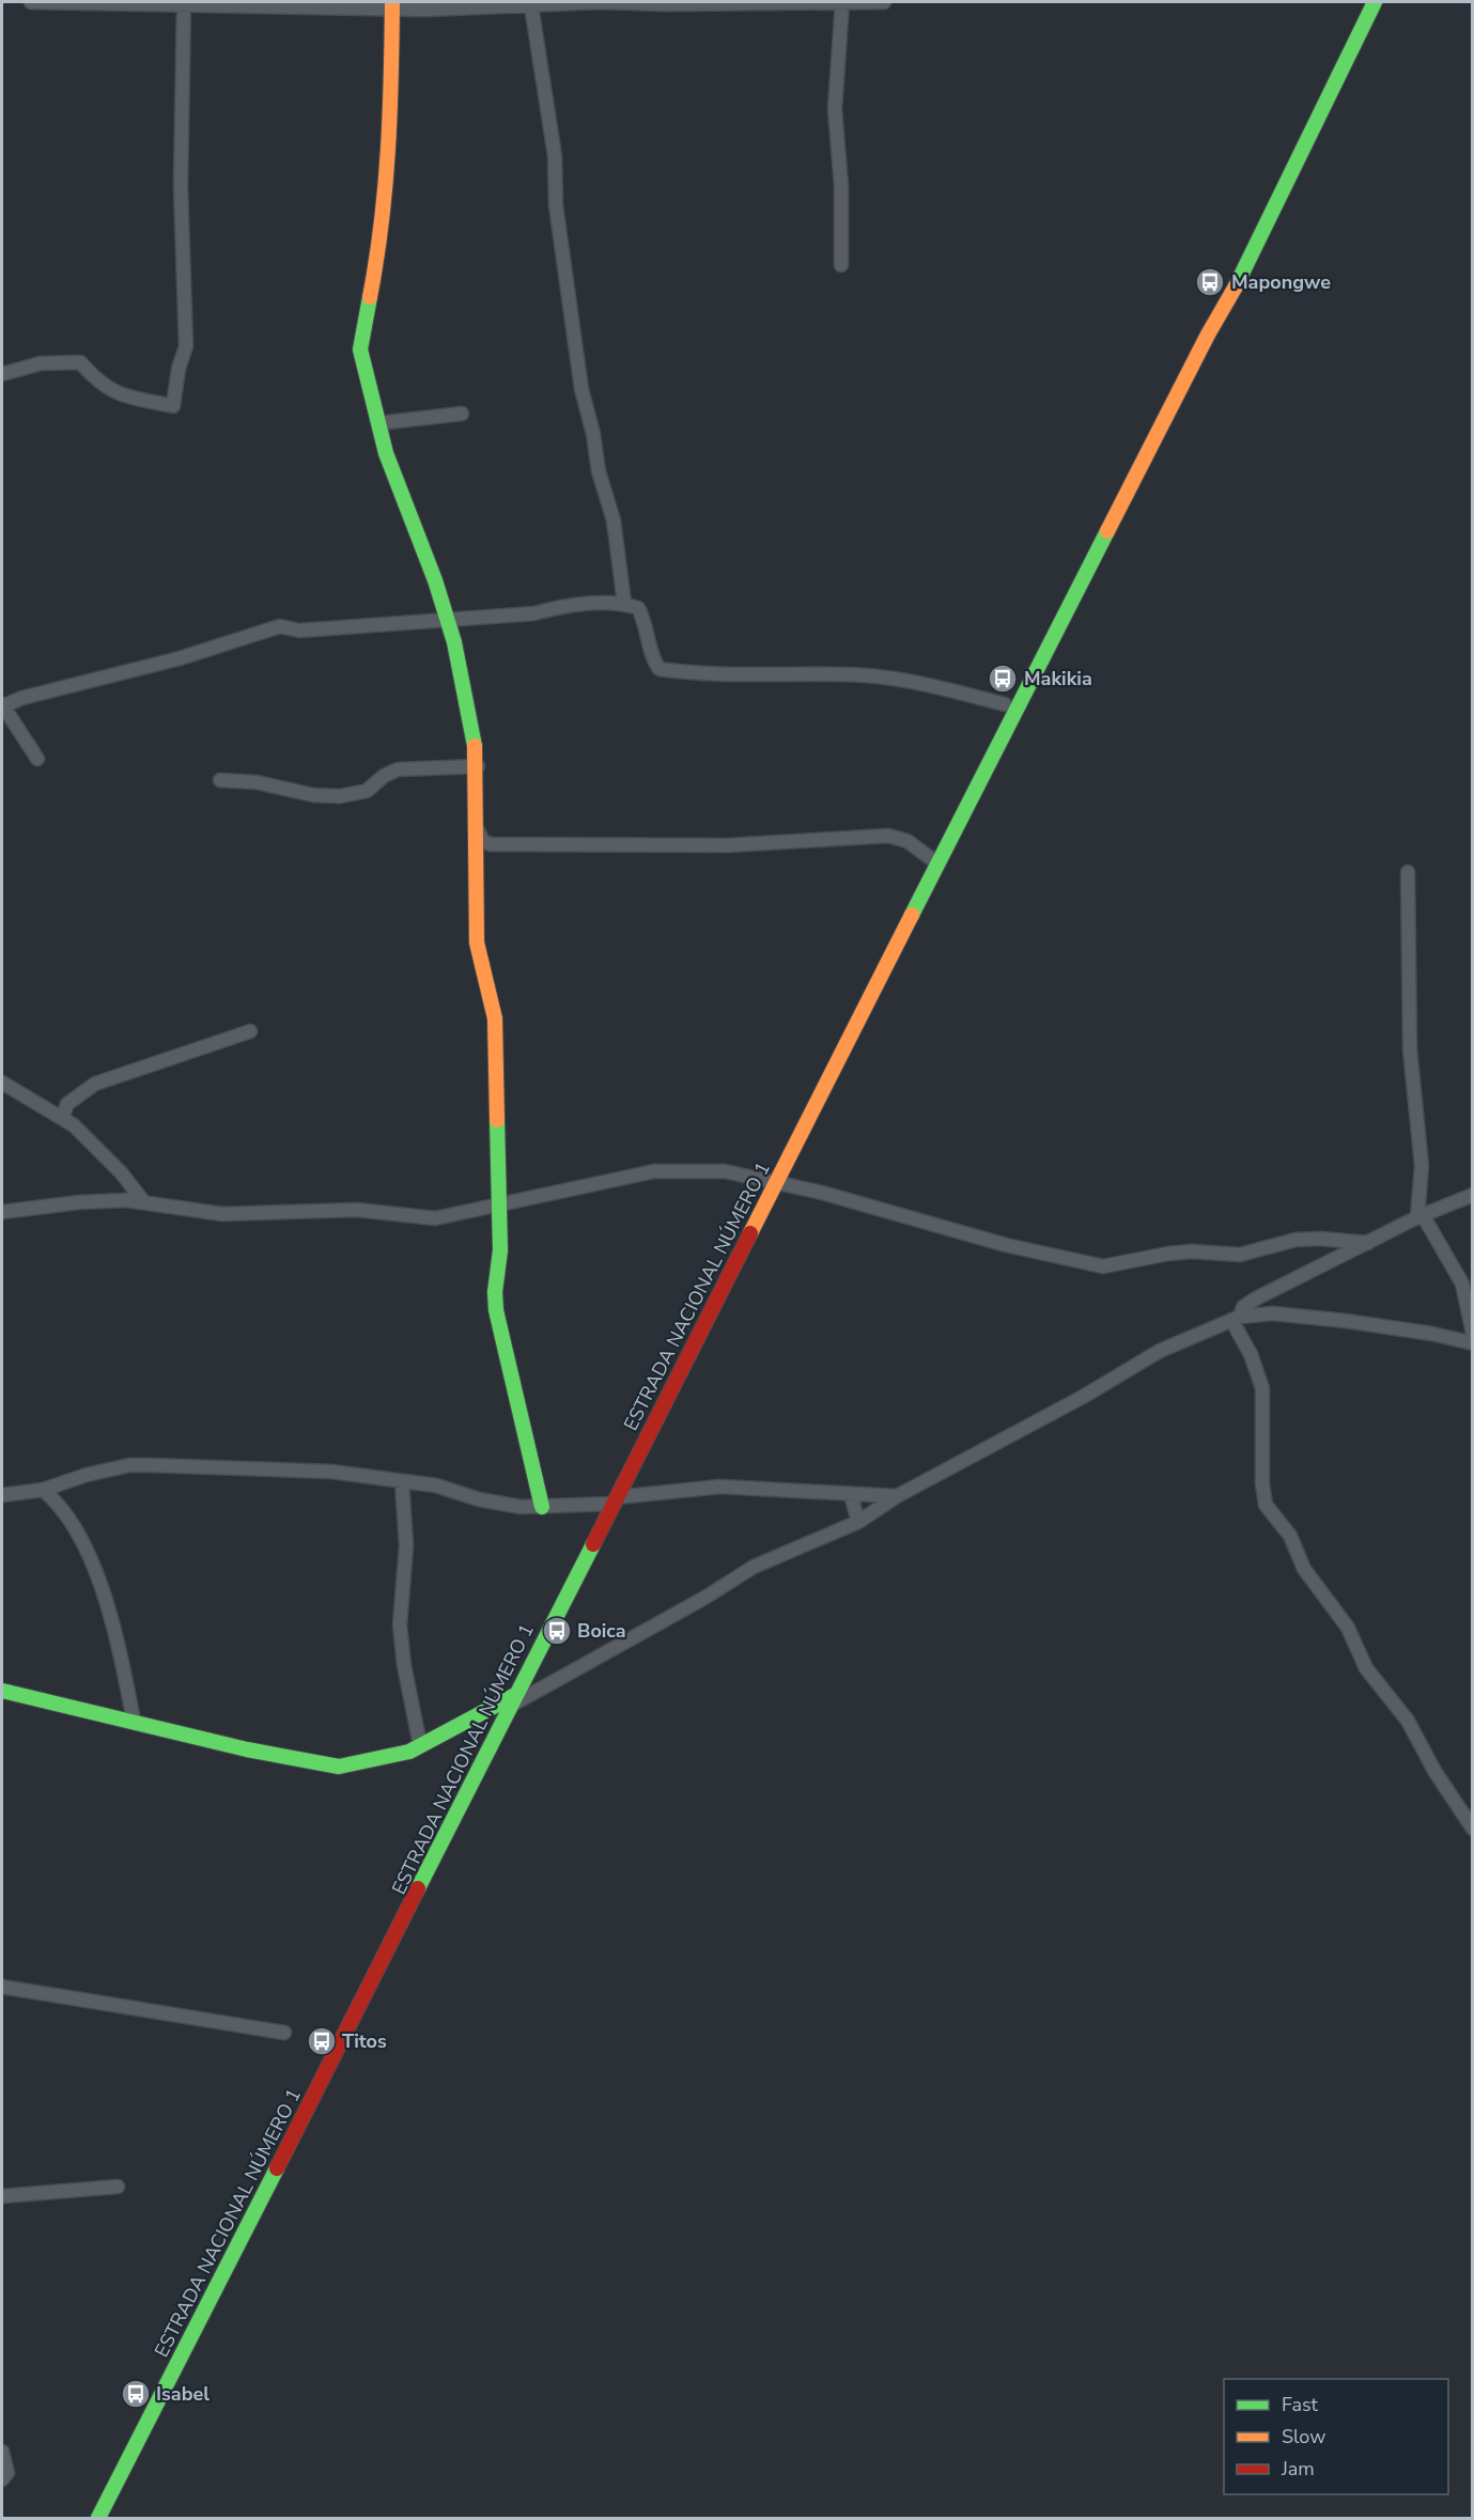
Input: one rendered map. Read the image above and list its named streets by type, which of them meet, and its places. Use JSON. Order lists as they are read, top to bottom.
{
  "streets": {
    "main road": ["ESTRADA NACIONAL NÚMERO 1"]
  },
  "places": {
    "bus stop": [
      "Mapongwe",
      "Makikia",
      "Boica",
      "Titos",
      "Isabel"
    ]
  },
  "legend": ["Fast", "Slow", "Jam"]
}
